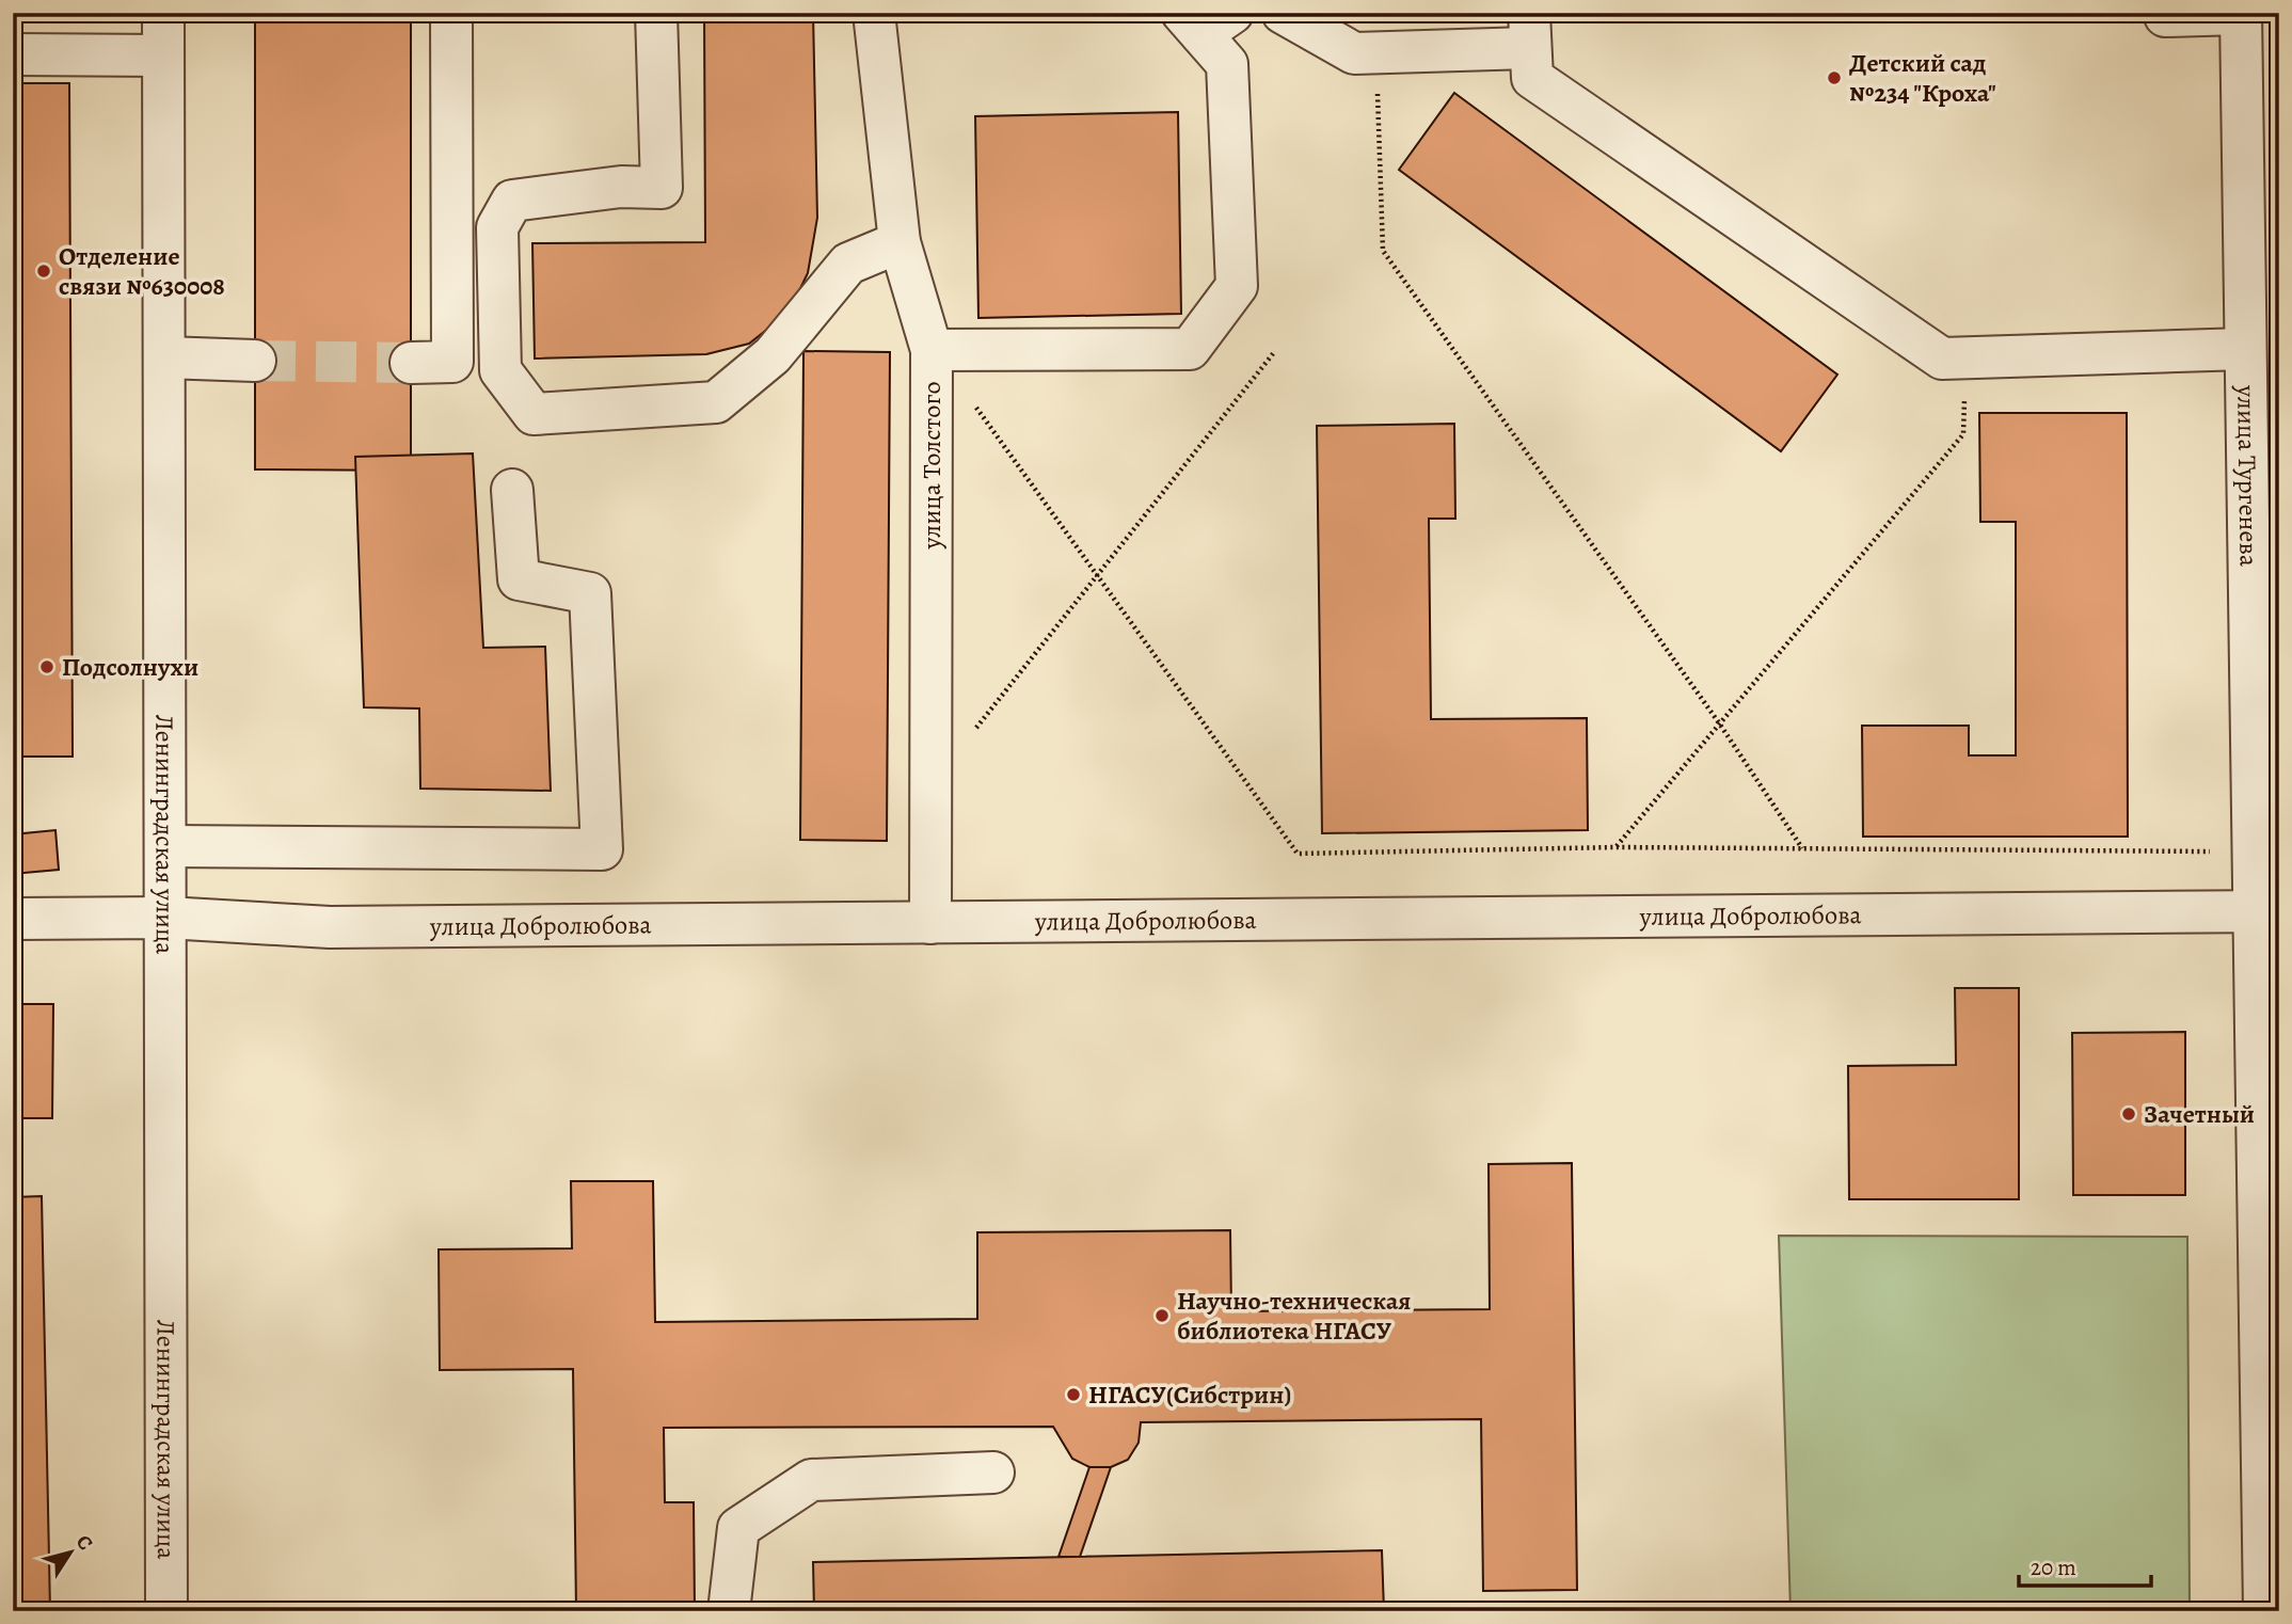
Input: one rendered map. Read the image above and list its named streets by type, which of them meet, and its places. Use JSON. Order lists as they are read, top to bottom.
{
  "streets": {
    "street": [
      "улица Толстого",
      "улица Тургенева",
      "Ленинградская улица",
      "улица Добролюбова"
    ]
  },
  "crossings": [
    ["улица Толстого", "улица Добролюбова"],
    ["улица Тургенева", "улица Добролюбова"],
    ["Ленинградская улица", "улица Добролюбова"]
  ],
  "places": [
    "Детский сад №234 \"Кроха\"",
    "Отделение связи №630008",
    "Подсолнухи",
    "Зачетный",
    "Научно-техническая библиотека НГАСУ",
    "НГАСУ(Сибстрин)"
  ],
  "scale_bar": "20 m",
  "north": "top right"
}
